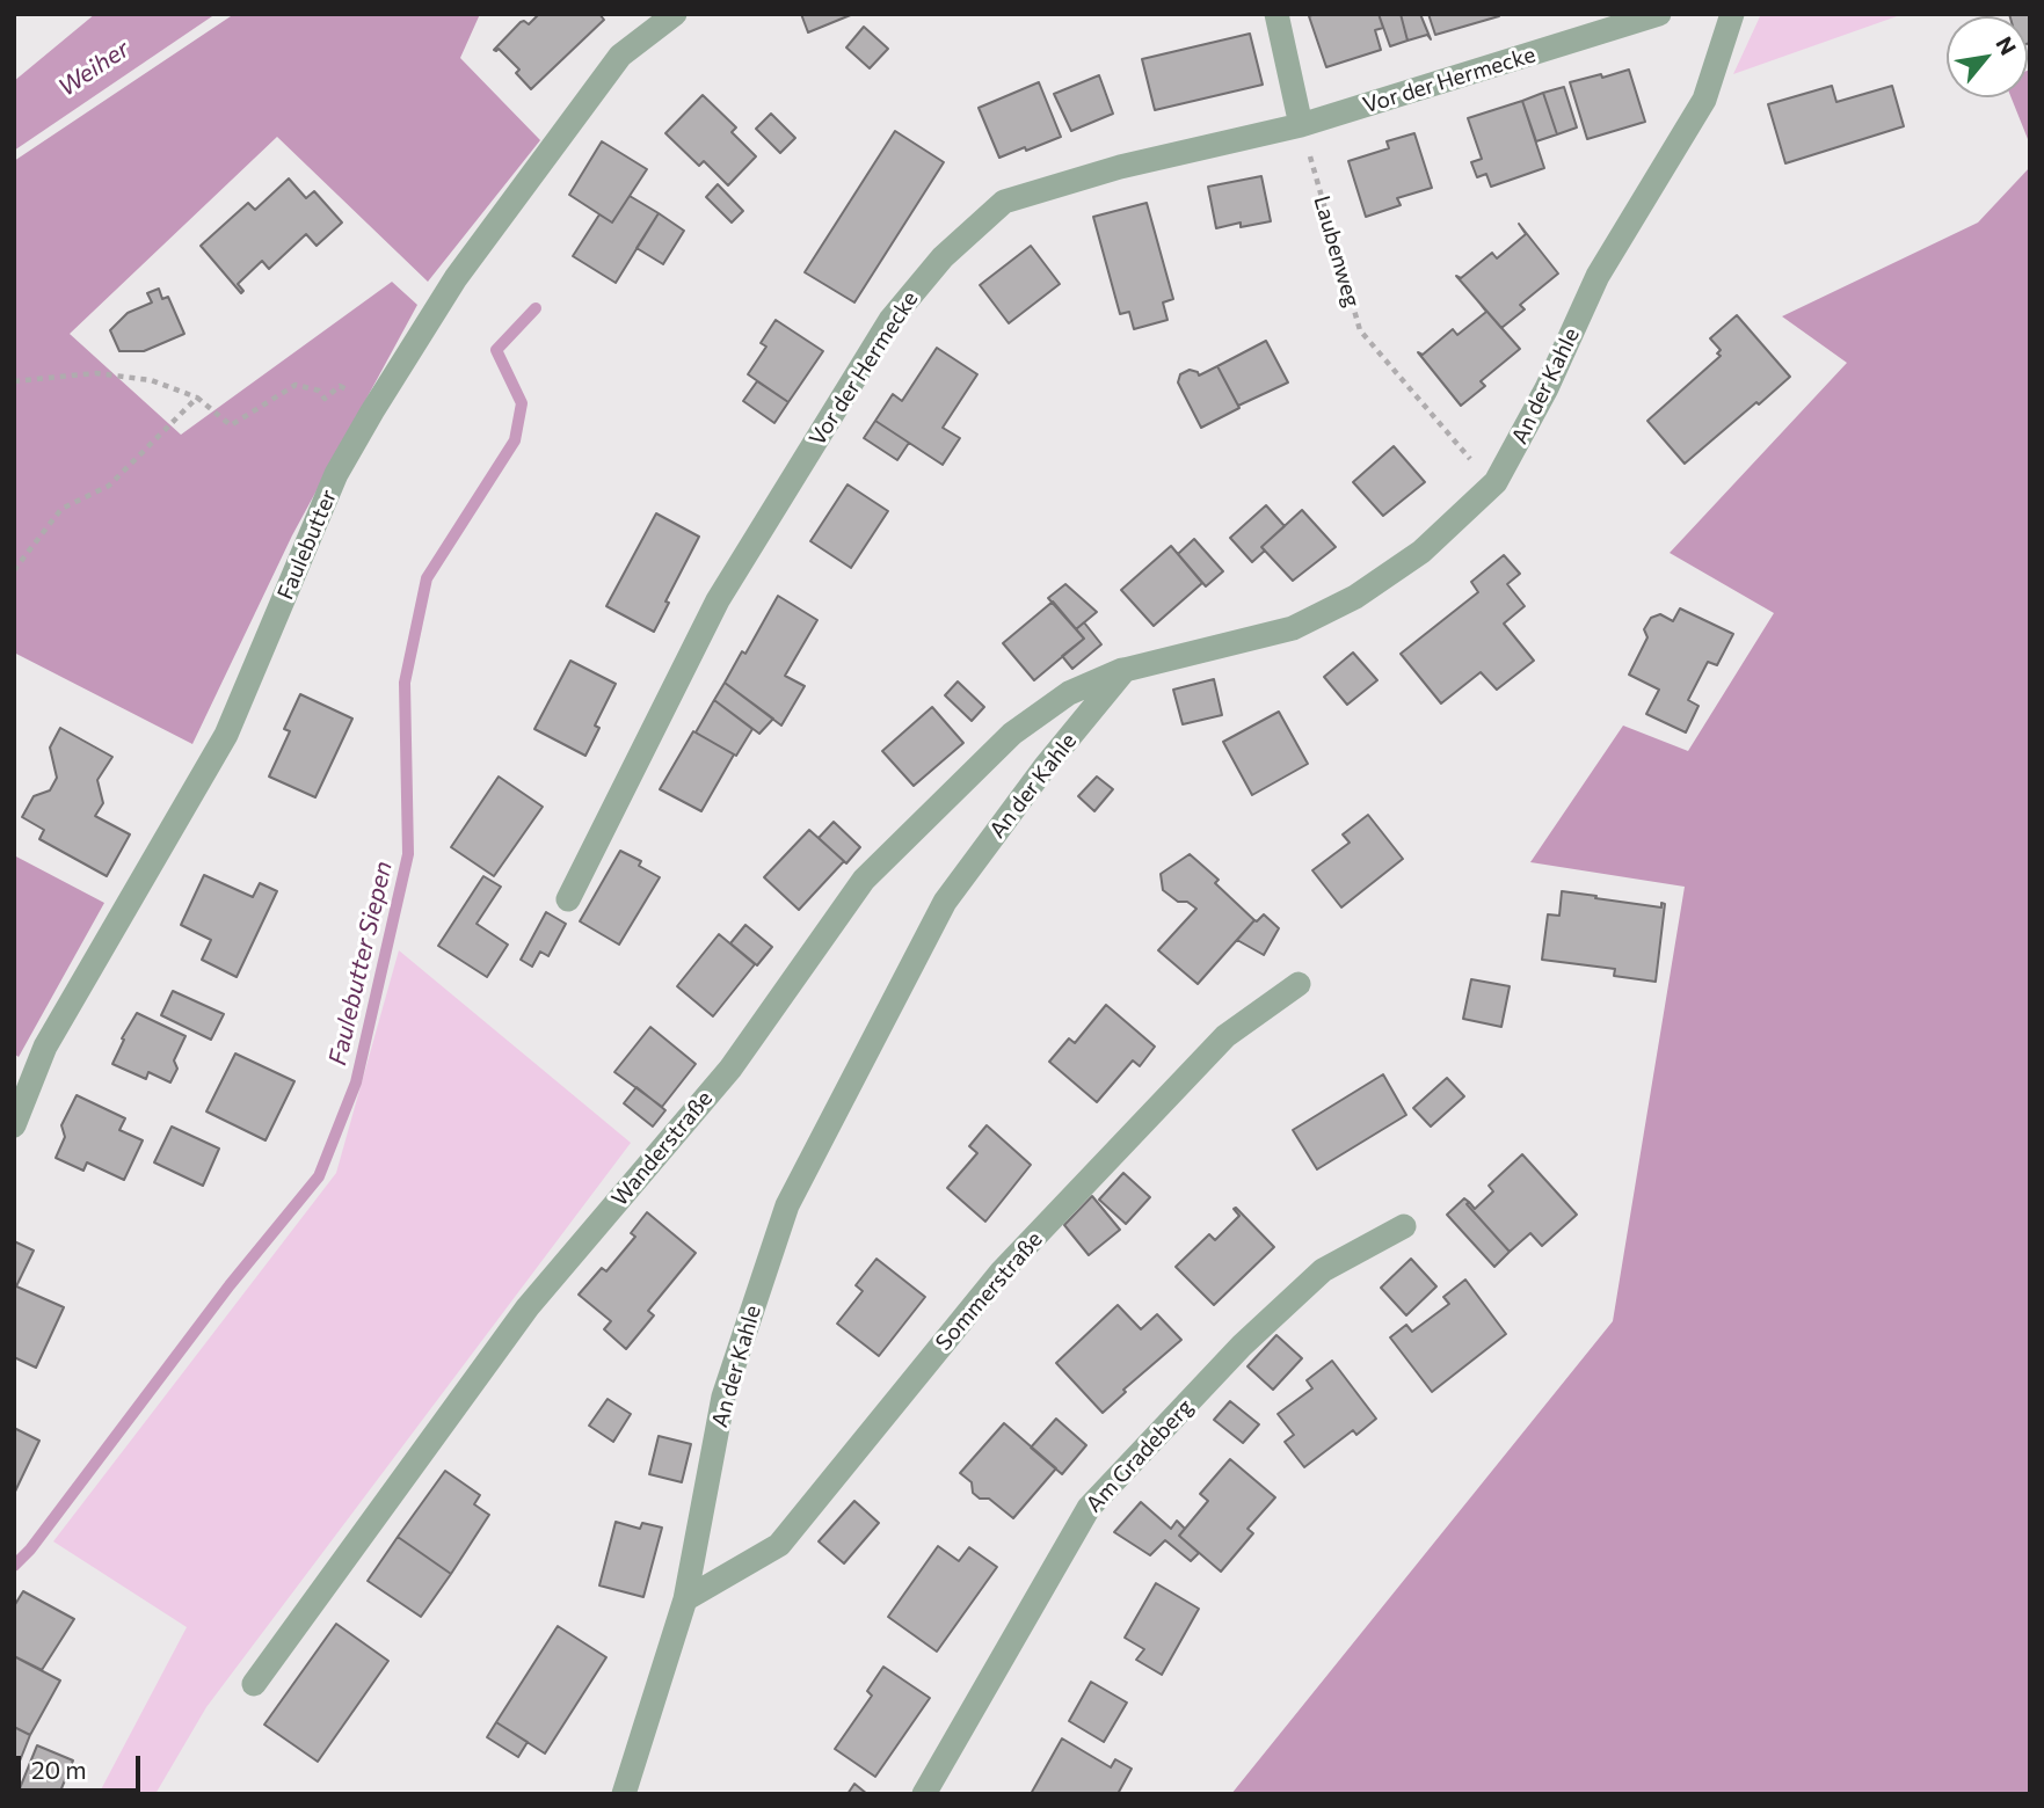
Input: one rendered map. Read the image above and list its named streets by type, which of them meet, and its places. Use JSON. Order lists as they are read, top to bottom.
{
  "streets": {
    "street": [
      "Vor der Hermecke",
      "An der Kahle",
      "Faulebutter",
      "Wanderstraße",
      "Sommerstraße",
      "Am Gradeberg"
    ],
    "path": ["Laubenweg"]
  },
  "crossings": [
    ["Vor der Hermecke", "Laubenweg"],
    ["An der Kahle", "Wanderstraße"],
    ["An der Kahle", "Sommerstraße"]
  ],
  "water": ["Weiher", "Faulebutter Siepen"],
  "scale_bar": "20 m",
  "north": "top right"
}
